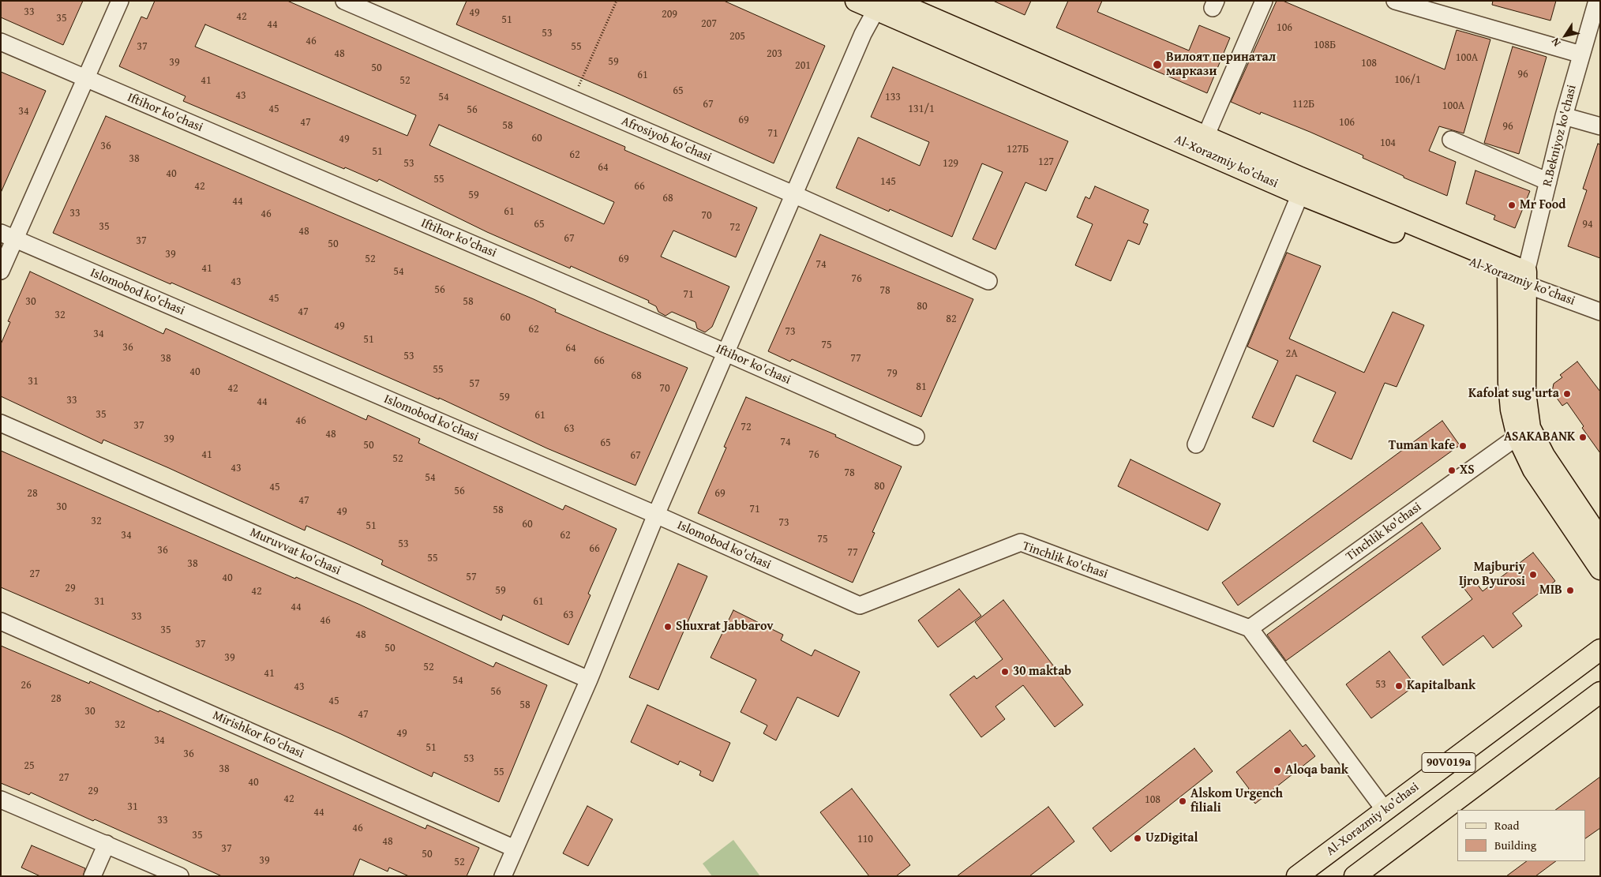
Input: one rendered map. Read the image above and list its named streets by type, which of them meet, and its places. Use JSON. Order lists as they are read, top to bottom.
{
  "streets": {
    "main road": ["Al-Xorazmiy ko’chasi", "90V019a"],
    "street": [
      "Iftihor ko'chasi",
      "R.Bekniyoz ko'chasi",
      "Afrosiyob ko'chasi",
      "Islomobod ko'chasi",
      "Tinchlik ko'chasi",
      "Muruvvat ko'chasi",
      "Mirishkor ko'chasi"
    ]
  },
  "crossings": [
    ["R.Bekniyoz ko'chasi", "Al-Xorazmiy ko’chasi"],
    ["Islomobod ko'chasi", "Tinchlik ko'chasi"]
  ],
  "places": [
    "Вилоят перинатал маркази",
    "Mr Food",
    "Kafolat sug'urta",
    "ASAKABANK",
    "Tuman kafe",
    "XS",
    "Majburiy Ijro Byurosi",
    "MIB",
    "Shuxrat Jabbarov",
    "30 maktab",
    "Kapitalbank",
    "Aloqa bank",
    "Alskom Urgench filiali",
    "UzDigital"
  ],
  "house_numbers": [
    "33",
    "49",
    "209",
    "42",
    "35",
    "51",
    "207",
    "44",
    "106",
    "53",
    "205",
    "46",
    "108Б",
    "37",
    "55",
    "48",
    "203",
    "100А",
    "59",
    "39",
    "108",
    "201",
    "50",
    "96",
    "61",
    "106/1",
    "41",
    "52",
    "65",
    "43",
    "54",
    "133",
    "67",
    "112Б",
    "100А",
    "45",
    "131/1",
    "56",
    "34",
    "69",
    "47",
    "106",
    "58",
    "96",
    "71",
    "60",
    "49",
    "104",
    "36",
    "127Б",
    "51",
    "62",
    "38",
    "127",
    "53",
    "129",
    "64",
    "40",
    "55",
    "145",
    "42",
    "66",
    "59",
    "68",
    "44",
    "61",
    "33",
    "46",
    "70",
    "65",
    "94",
    "35",
    "72",
    "48",
    "67",
    "37",
    "50",
    "39",
    "52",
    "69",
    "74",
    "41",
    "54",
    "76",
    "43",
    "56",
    "78",
    "71",
    "45",
    "30",
    "58",
    "80",
    "47",
    "32",
    "60",
    "82",
    "49",
    "62",
    "73",
    "34",
    "51",
    "75",
    "36",
    "64",
    "2A",
    "53",
    "38",
    "77",
    "66",
    "55",
    "40",
    "79",
    "68",
    "31",
    "57",
    "81",
    "42",
    "70",
    "59",
    "33",
    "44",
    "35",
    "61",
    "46",
    "37",
    "72",
    "63",
    "48",
    "39",
    "74",
    "65",
    "50",
    "41",
    "76",
    "67",
    "52",
    "43",
    "78",
    "54",
    "80",
    "45",
    "56",
    "28",
    "69",
    "47",
    "30",
    "71",
    "58",
    "49",
    "32",
    "73",
    "60",
    "51",
    "34",
    "62",
    "75",
    "53",
    "66",
    "36",
    "77",
    "55",
    "38",
    "27",
    "57",
    "40",
    "29",
    "59",
    "42",
    "31",
    "61",
    "44",
    "63",
    "33",
    "46",
    "35",
    "48",
    "37",
    "50",
    "39",
    "52",
    "41",
    "54",
    "53",
    "26",
    "43",
    "56",
    "28",
    "45",
    "58",
    "30",
    "47",
    "32",
    "49",
    "34",
    "51",
    "36",
    "53",
    "25",
    "38",
    "55",
    "27",
    "40",
    "29",
    "42",
    "108",
    "31",
    "44",
    "33",
    "46",
    "35",
    "110",
    "48",
    "37",
    "50",
    "39",
    "52"
  ],
  "legend": ["Road", "Building"],
  "north": "bottom left"
}
